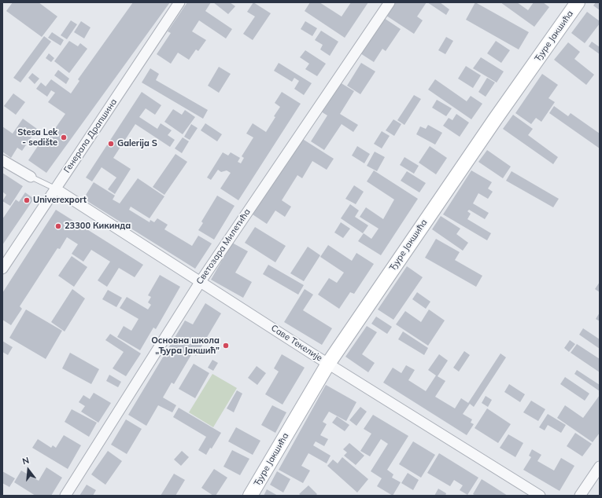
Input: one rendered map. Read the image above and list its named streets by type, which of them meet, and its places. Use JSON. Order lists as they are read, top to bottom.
{
  "streets": {
    "main road": ["Ђуре Јакшића"],
    "street": ["Генерала Драпшина", "Светозара Милетића", "Саве Текелије"]
  },
  "crossings": [
    ["Ђуре Јакшића", "Саве Текелије"],
    ["Генерала Драпшина", "Саве Текелије"],
    ["Светозара Милетића", "Саве Текелије"]
  ],
  "places": [
    "Stesa Lek - sedište",
    "Galerija S",
    "Univerexport",
    "23300 Кикинда",
    "Основна школа „Ђура Јакшић”"
  ],
  "north": "top"
}
